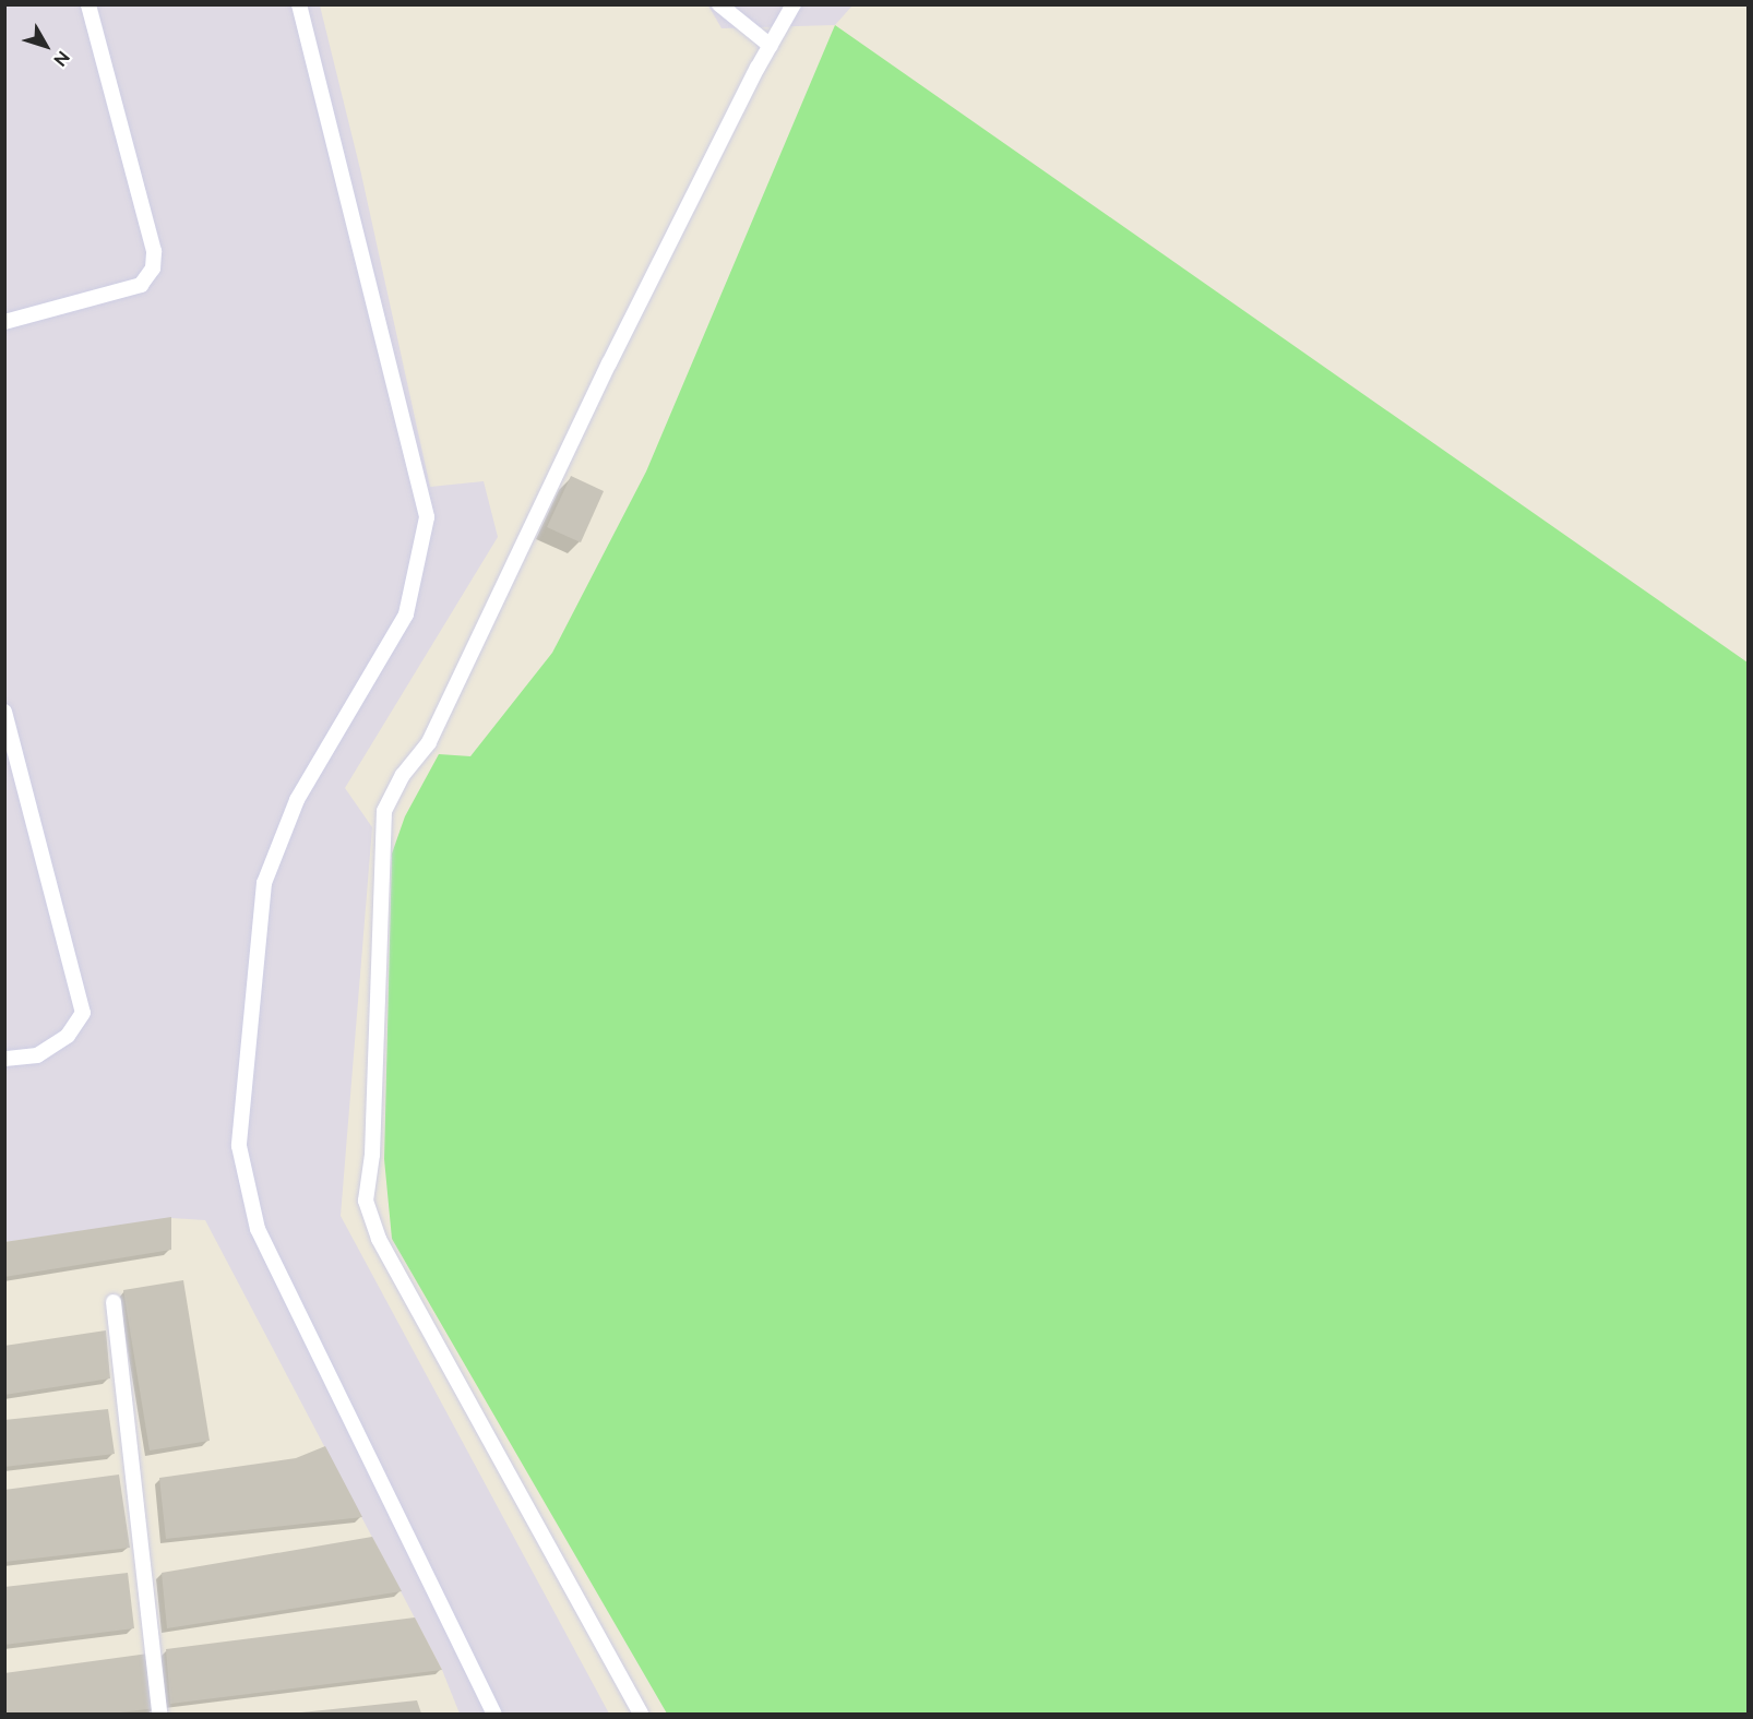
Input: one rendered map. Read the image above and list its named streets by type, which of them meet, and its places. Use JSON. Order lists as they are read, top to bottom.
{
  "north": "bottom right"
}
